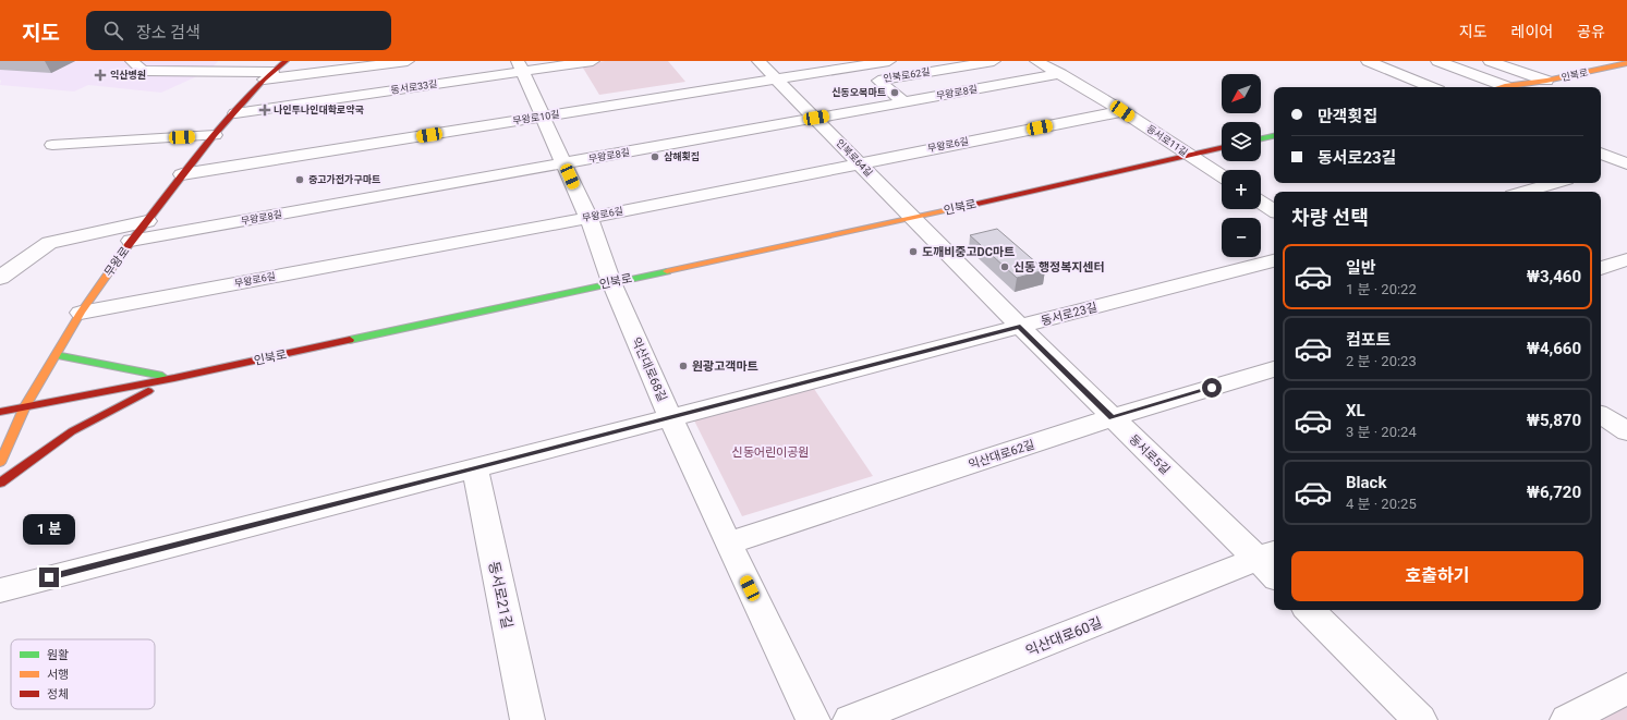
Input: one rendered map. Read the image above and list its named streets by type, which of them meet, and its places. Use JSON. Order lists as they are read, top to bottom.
{
  "streets": {
    "street": [
      "인북로62길",
      "인북로",
      "동서로33길",
      "무왕로8길",
      "무왕로10길",
      "동서로11길",
      "무왕로6길",
      "인북로64길",
      "무왕로",
      "동서로23길",
      "익산대로68길",
      "익산대로62길",
      "동서로5길",
      "동서로21길",
      "익산대로60길"
    ]
  },
  "crossings": [
    ["인북로62길", "무왕로8길"],
    ["인북로", "동서로11길"],
    ["인북로", "인북로64길"],
    ["인북로", "무왕로"],
    ["인북로", "익산대로68길"],
    ["인북로", "동서로5길"],
    ["동서로33길", "무왕로"],
    ["동서로33길", "익산대로68길"],
    ["무왕로8길", "동서로11길"],
    ["무왕로8길", "인북로64길"],
    ["무왕로8길", "무왕로"],
    ["무왕로8길", "익산대로68길"],
    ["무왕로10길", "인북로64길"],
    ["무왕로10길", "무왕로"],
    ["무왕로10길", "익산대로68길"],
    ["동서로11길", "무왕로6길"],
    ["무왕로6길", "인북로64길"],
    ["무왕로6길", "무왕로"],
    ["무왕로6길", "익산대로68길"],
    ["인북로64길", "동서로5길"],
    ["동서로23길", "익산대로68길"],
    ["동서로23길", "동서로5길"],
    ["동서로23길", "동서로21길"],
    ["익산대로68길", "익산대로62길"],
    ["익산대로62길", "동서로5길"],
    ["동서로5길", "익산대로60길"]
  ],
  "parks": ["신동어린이공원"],
  "places": {
    "health": ["익산병원", "나인투나인대학로약국"],
    "other": [
      "신동오복마트",
      "삼해횟집",
      "중고가전가구마트",
      "도깨비중고DC마트",
      "신동 행정복지센터",
      "원광고객마트"
    ]
  },
  "legend": ["원활", "서행", "정체"],
  "north": "bottom left",
  "page": {
    "header": "지도",
    "search": "장소 검색",
    "nav": ["지도", "레이어", "공유"],
    "map_buttons": ["+", "−"],
    "banner": ["만객횟집", "동서로23길"],
    "heading": "차량 선택",
    "list": [
      {
        "name": "일반",
        "note": "1 분 · 20:22",
        "value": "₩3,460"
      },
      {
        "name": "컴포트",
        "note": "2 분 · 20:23",
        "value": "₩4,660"
      },
      {
        "name": "XL",
        "note": "3 분 · 20:24",
        "value": "₩5,870"
      },
      {
        "name": "Black",
        "note": "4 분 · 20:25",
        "value": "₩6,720"
      }
    ],
    "bubble": "1 분",
    "buttons": "호출하기"
  }
}
